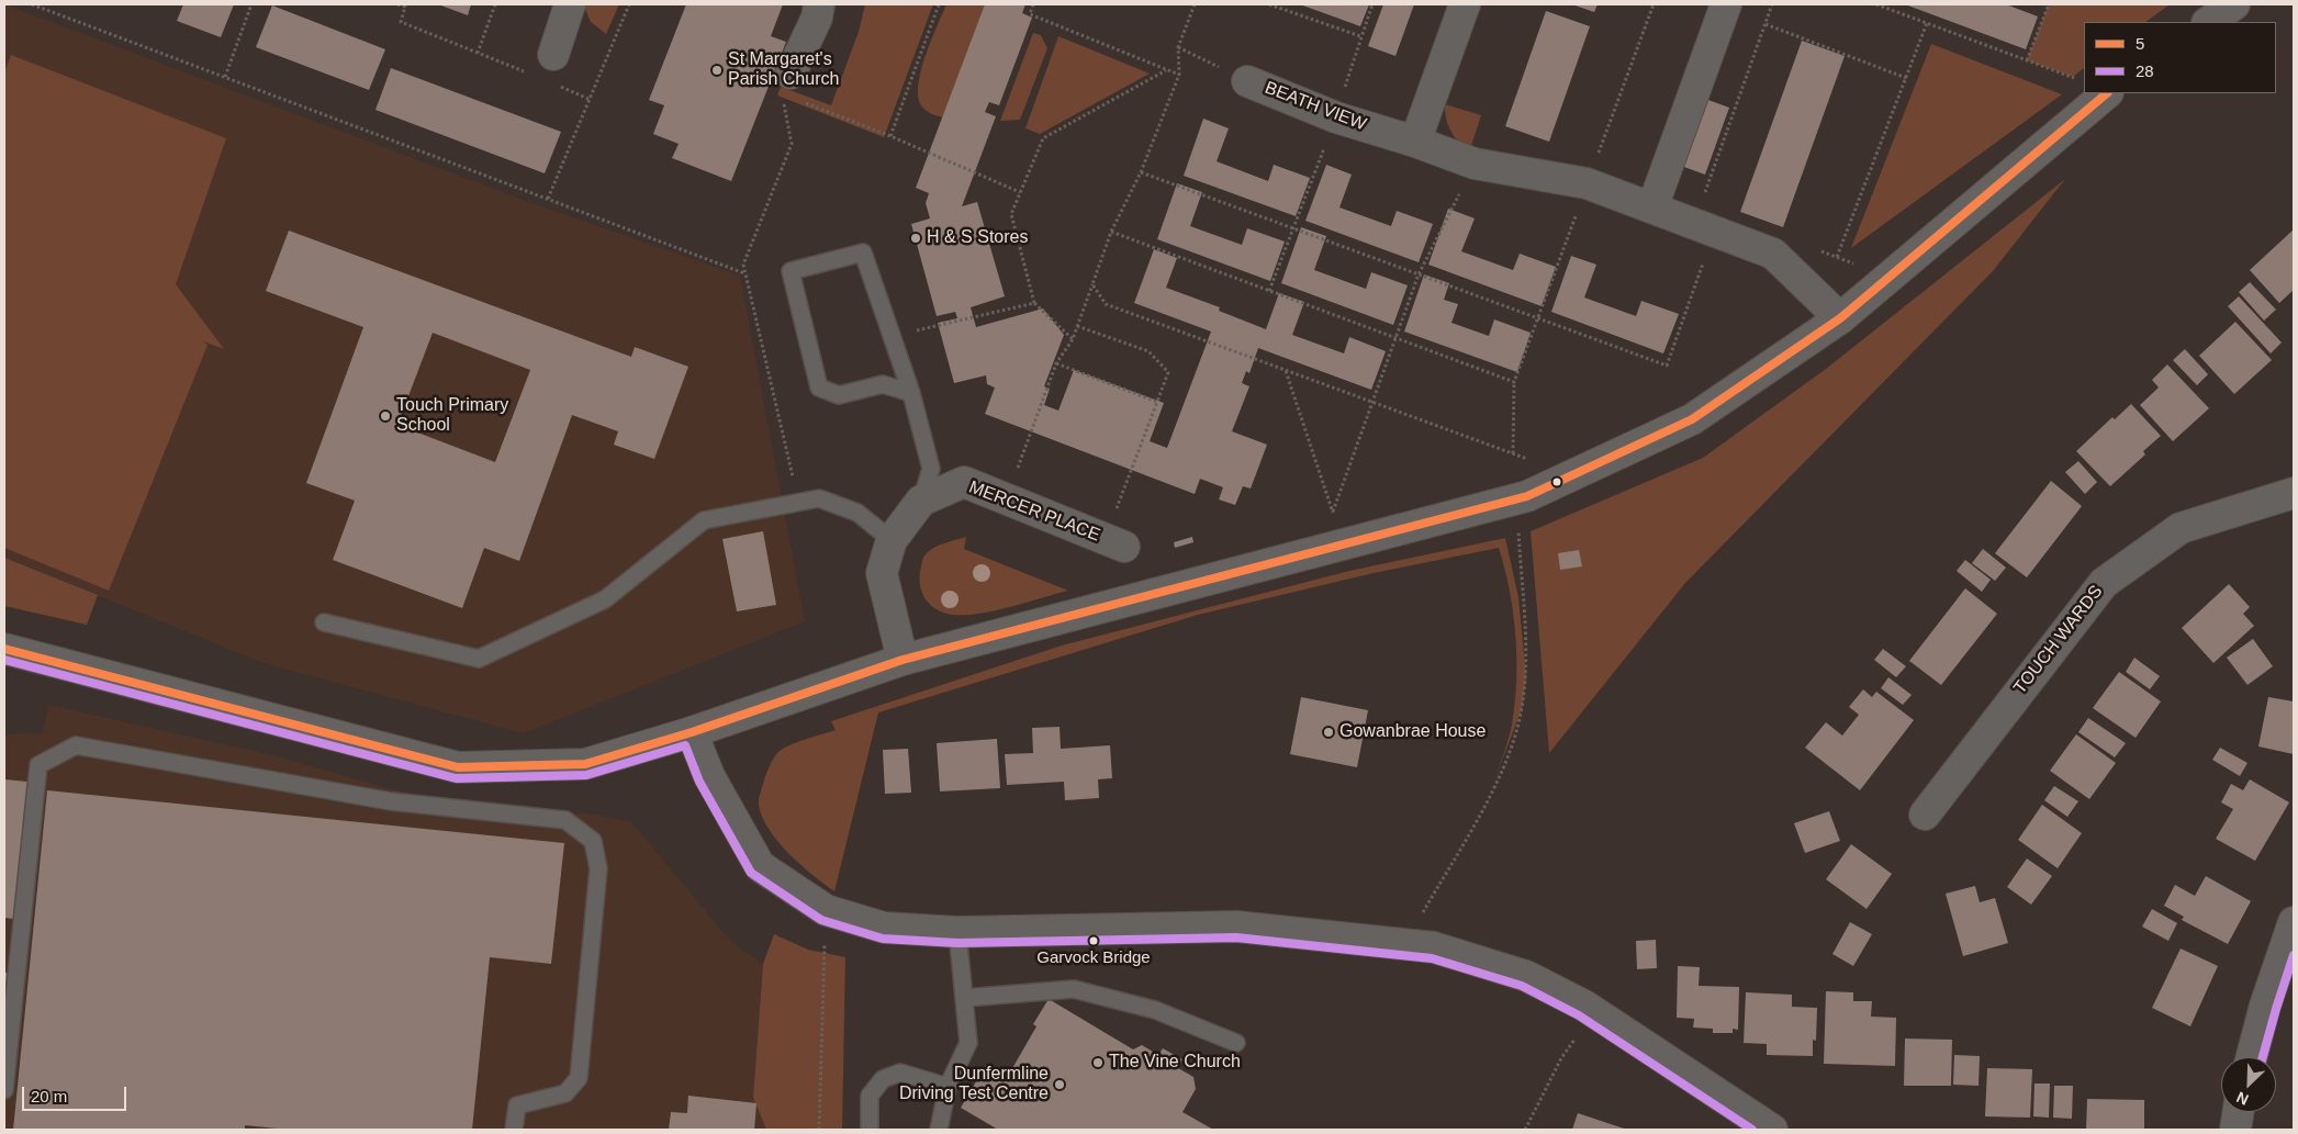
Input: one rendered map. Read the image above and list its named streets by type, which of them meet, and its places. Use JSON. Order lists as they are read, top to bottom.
{
  "streets": {
    "street": ["BEATH VIEW", "MERCER PLACE", "TOUCH WARDS"]
  },
  "places": [
    "St Margaret's Parish Church",
    "H & S Stores",
    "Touch Primary School",
    "Gowanbrae House",
    "Garvock Bridge",
    "The Vine Church",
    "Dunfermline Driving Test Centre"
  ],
  "lines": ["transit line 5", "transit line 28"],
  "legend": ["5", "28"],
  "scale_bar": "20 m",
  "north": "bottom left"
}
